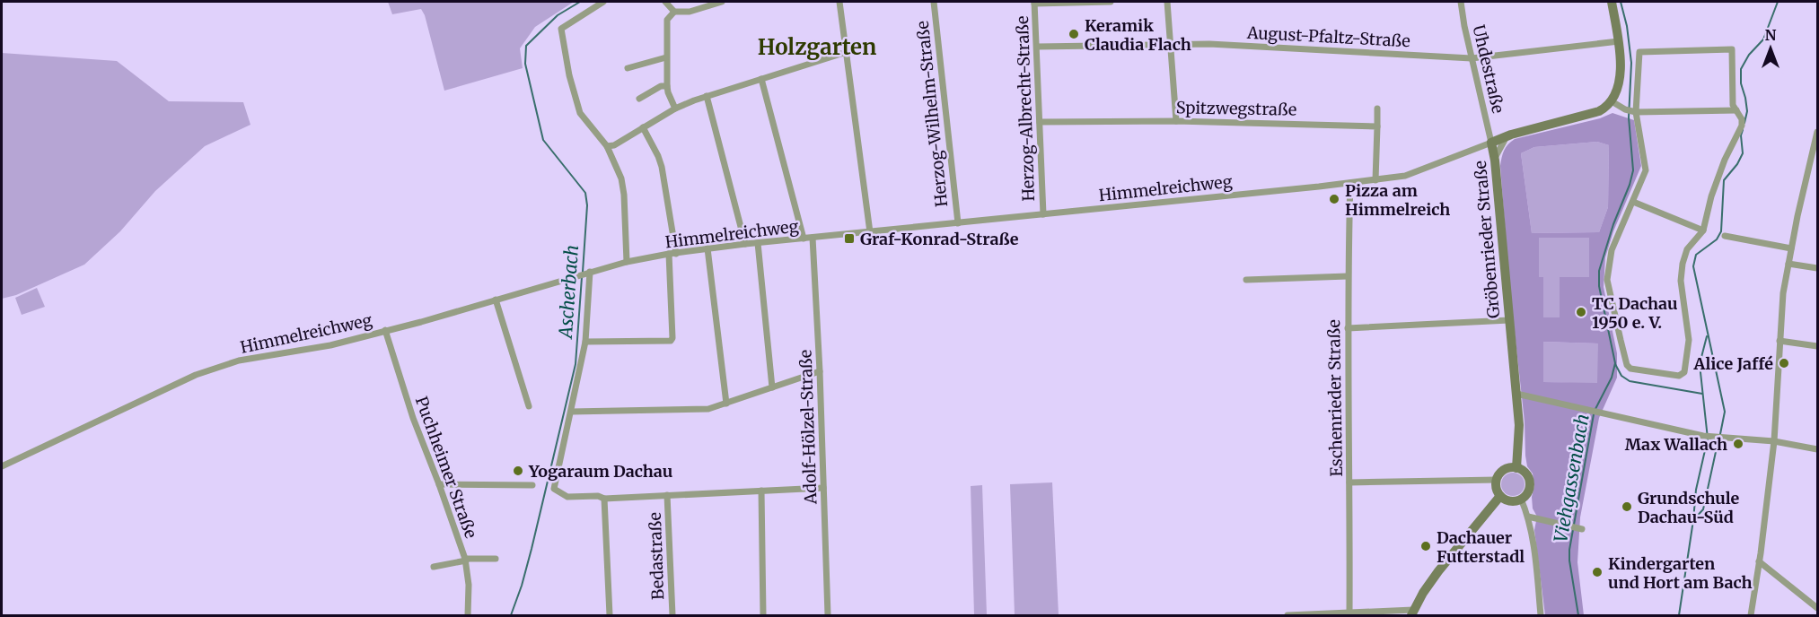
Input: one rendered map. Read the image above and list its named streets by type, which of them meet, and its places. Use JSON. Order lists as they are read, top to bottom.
{
  "streets": {
    "street": [
      "August-Pfaltz-Straße",
      "Uhdestraße",
      "Herzog-Albrecht-Straße",
      "Spitzwegstraße",
      "Herzog-Wilhelm-Straße",
      "Himmelreichweg",
      "Gröbenrieder Straße",
      "Eschenrieder Straße",
      "Adolf-Hölzel-Straße",
      "Puchheimer Straße",
      "Bedastraße"
    ]
  },
  "crossings": [
    ["August-Pfaltz-Straße", "Uhdestraße"],
    ["August-Pfaltz-Straße", "Herzog-Albrecht-Straße"],
    ["Uhdestraße", "Himmelreichweg"],
    ["Uhdestraße", "Gröbenrieder Straße"],
    ["Herzog-Albrecht-Straße", "Spitzwegstraße"],
    ["Herzog-Albrecht-Straße", "Himmelreichweg"],
    ["Herzog-Wilhelm-Straße", "Himmelreichweg"],
    ["Himmelreichweg", "Gröbenrieder Straße"],
    ["Himmelreichweg", "Eschenrieder Straße"],
    ["Himmelreichweg", "Adolf-Hölzel-Straße"],
    ["Himmelreichweg", "Puchheimer Straße"]
  ],
  "districts": ["Holzgarten"],
  "water": ["Ascherbach", "Viehgassenbach"],
  "places": {
    "other": [
      "Keramik Claudia Flach",
      "Pizza am Himmelreich",
      "TC Dachau 1950 e. V.",
      "Alice Jaffé",
      "Max Wallach",
      "Yogaraum Dachau",
      "Grundschule Dachau-Süd",
      "Dachauer Futterstadl",
      "Kindergarten und Hort am Bach"
    ],
    "transit": ["Graf-Konrad-Straße"]
  },
  "north": "top"
}
